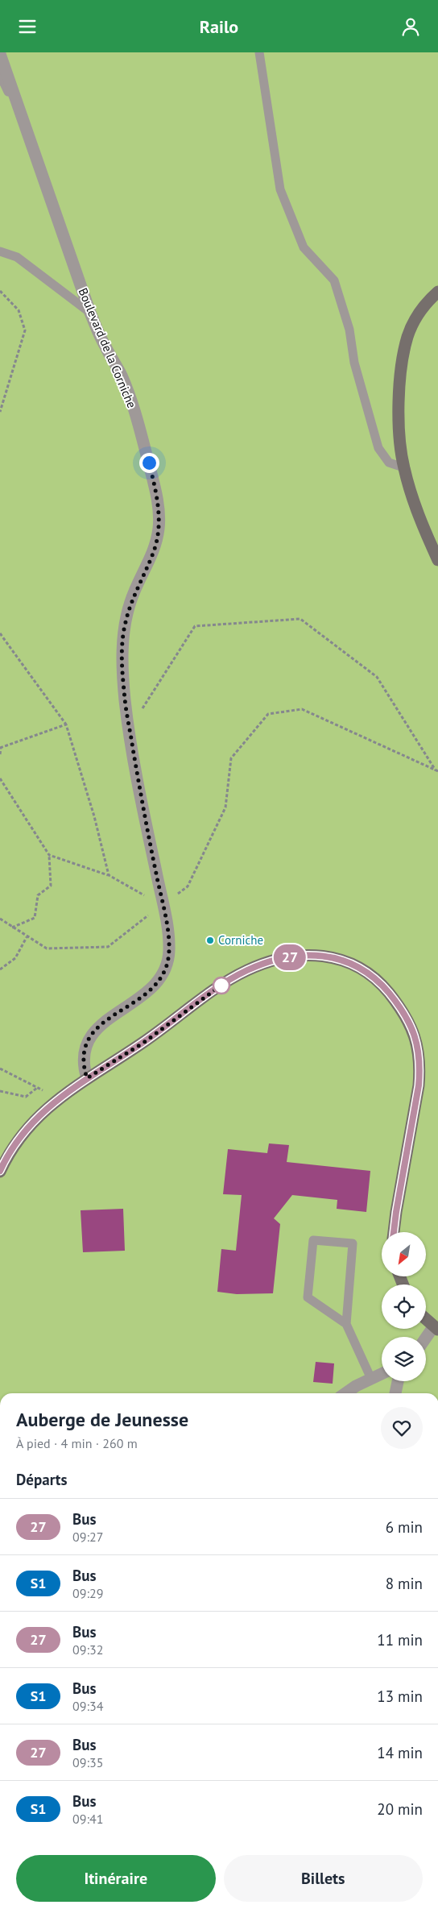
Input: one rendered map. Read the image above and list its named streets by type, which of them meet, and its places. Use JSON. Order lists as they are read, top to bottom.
{
  "streets": {
    "street": ["Boulevard de la Corniche"]
  },
  "places": ["Corniche"],
  "lines": ["bus line 27"],
  "north": "bottom left",
  "page": {
    "header": "Railo",
    "on_map": "27",
    "heading": [
      ["Auberge de Jeunesse", "À pied · 4 min · 260 m"],
      "Départs"
    ],
    "list": [
      {
        "mark": "27",
        "name": "Bus",
        "note": "09:27",
        "value": "6 min"
      },
      {
        "mark": "S1",
        "name": "Bus",
        "note": "09:29",
        "value": "8 min"
      },
      {
        "mark": "27",
        "name": "Bus",
        "note": "09:32",
        "value": "11 min"
      },
      {
        "mark": "S1",
        "name": "Bus",
        "note": "09:34",
        "value": "13 min"
      },
      {
        "mark": "27",
        "name": "Bus",
        "note": "09:35",
        "value": "14 min"
      },
      {
        "mark": "S1",
        "name": "Bus",
        "note": "09:41",
        "value": "20 min"
      }
    ],
    "buttons": ["Itinéraire", "Billets"]
  }
}
